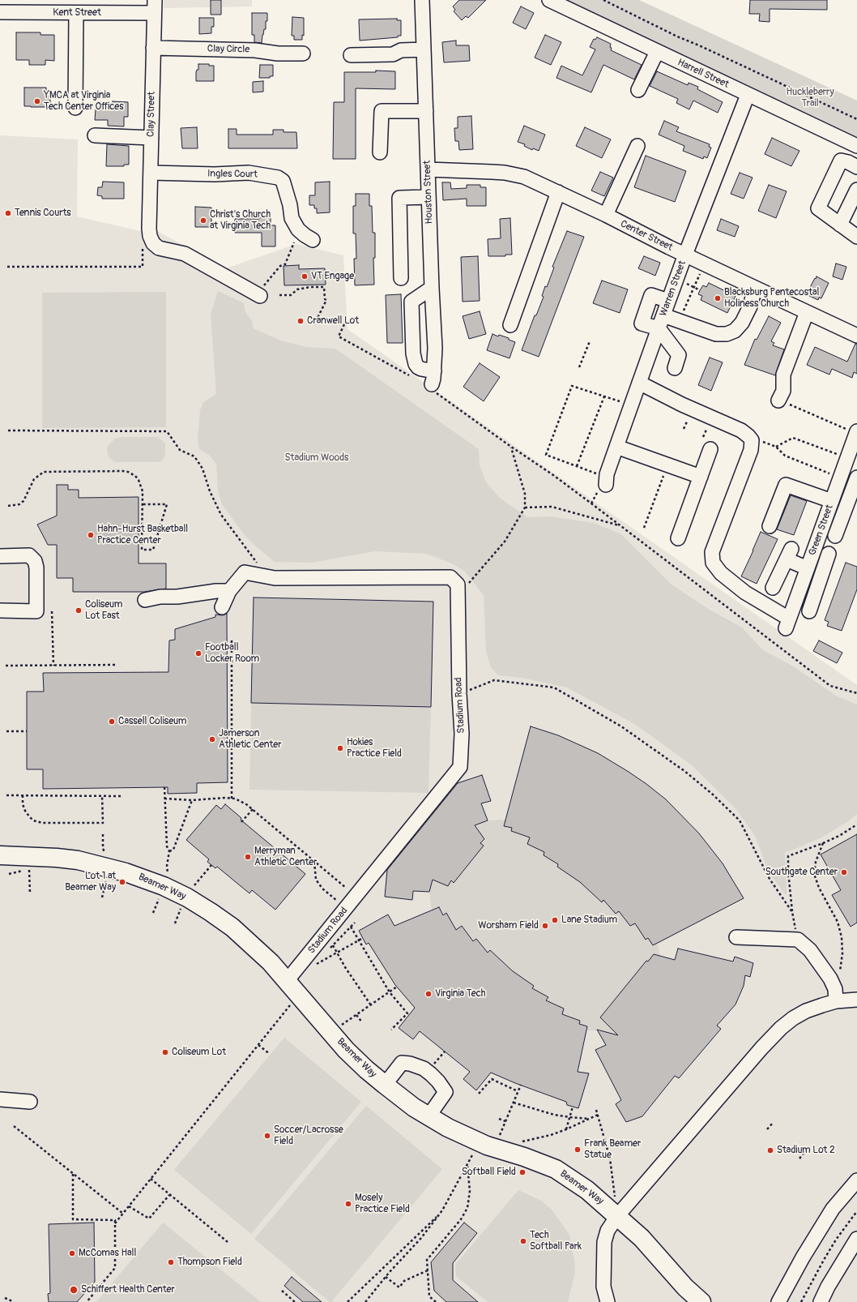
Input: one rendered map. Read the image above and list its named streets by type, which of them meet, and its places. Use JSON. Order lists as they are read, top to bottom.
{
  "streets": {
    "main road": ["Beamer Way"],
    "street": [
      "Kent Street",
      "Clay Circle",
      "Harrell Street",
      "Clay Street",
      "Ingles Court",
      "Houston Street",
      "Center Street",
      "Warren Street",
      "Green Street",
      "Stadium Road"
    ]
  },
  "crossings": [
    ["Kent Street", "Clay Street"],
    ["Clay Circle", "Clay Street"],
    ["Harrell Street", "Warren Street"],
    ["Clay Street", "Ingles Court"],
    ["Houston Street", "Center Street"],
    ["Center Street", "Warren Street"],
    ["Warren Street", "Green Street"],
    ["Stadium Road", "Beamer Way"]
  ],
  "parks": ["Huckleberry Trail", "Stadium Woods"],
  "places": [
    "YMCA at Virginia Tech Center Offices",
    "Tennis Courts",
    "Christ's Church at Virginia Tech",
    "VT Engage",
    "Blacksburg Pentecostal Holiness Church",
    "Cranwell Lot",
    "Hahn-Hurst Basketball Practice Center",
    "Coliseum Lot East",
    "Football Locker Room",
    "Cassell Coliseum",
    "Jamerson Athletic Center",
    "Hokies Practice Field",
    "Merryman Athletic Center",
    "Southgate Center",
    "Lot 1 at Beamer Way",
    "Lane Stadium",
    "Worsham Field",
    "Virginia Tech",
    "Coliseum Lot",
    "Soccer/Lacrosse Field",
    "Frank Beamer Statue",
    "Stadium Lot 2",
    "Softball Field",
    "Mosely Practice Field",
    "Tech Softball Park",
    "McComas Hall",
    "Thompson Field",
    "Schiffert Health Center"
  ]
}
